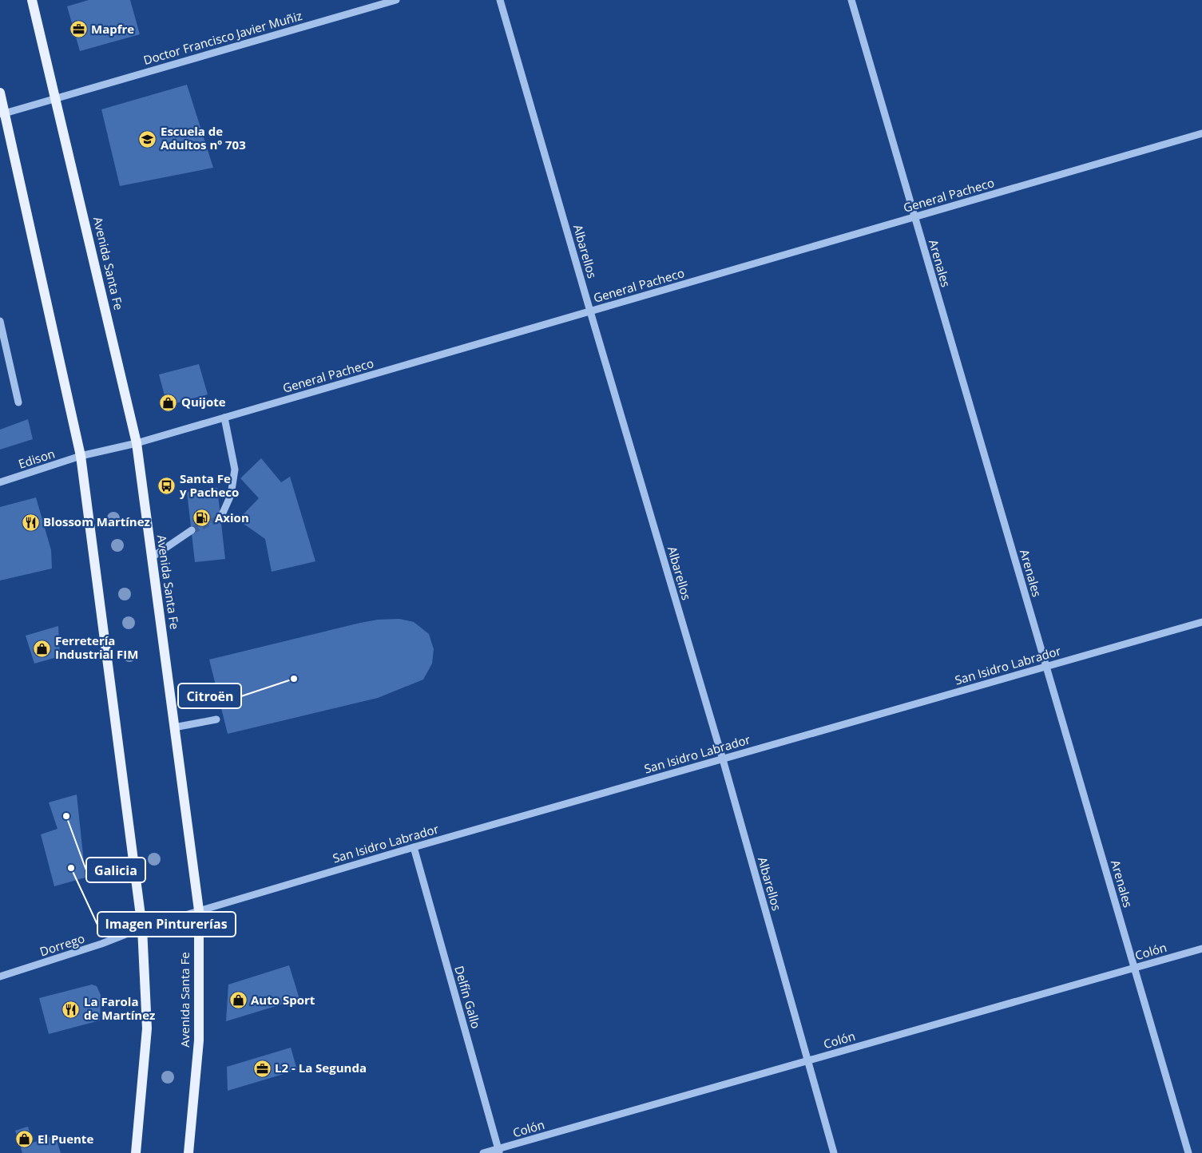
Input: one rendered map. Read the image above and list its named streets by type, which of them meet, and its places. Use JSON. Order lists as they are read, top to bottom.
{
  "streets": {
    "main road": ["Avenida Santa Fe"],
    "street": [
      "Doctor Francisco Javier Muñiz",
      "General Pacheco",
      "Albarellos",
      "Arenales",
      "Edison",
      "San Isidro Labrador",
      "Dorrego",
      "Colón",
      "Delfín Gallo"
    ]
  },
  "crossings": [
    ["Doctor Francisco Javier Muñiz", "Avenida Santa Fe"],
    ["General Pacheco", "Albarellos"],
    ["General Pacheco", "Avenida Santa Fe"],
    ["General Pacheco", "Arenales"],
    ["General Pacheco", "Edison"],
    ["Albarellos", "San Isidro Labrador"],
    ["Albarellos", "Colón"],
    ["Avenida Santa Fe", "San Isidro Labrador"],
    ["Avenida Santa Fe", "Dorrego"],
    ["Arenales", "San Isidro Labrador"],
    ["Arenales", "Colón"],
    ["San Isidro Labrador", "Dorrego"],
    ["San Isidro Labrador", "Delfín Gallo"],
    ["Colón", "Delfín Gallo"]
  ],
  "places": {
    "office": ["Mapfre", "L2 - La Segunda"],
    "school or university": ["Escuela de Adultos nº 703"],
    "shop": [
      "Quijote",
      "Ferretería Industrial FIM",
      "Auto Sport",
      "El Puente"
    ],
    "bus stop": ["Santa Fe y Pacheco"],
    "fuel station": ["Axion"],
    "restaurant": ["Blossom Martínez", "La Farola de Martínez"],
    "other": ["Citroën", "Galicia", "Imagen Pinturerías"]
  }
}
